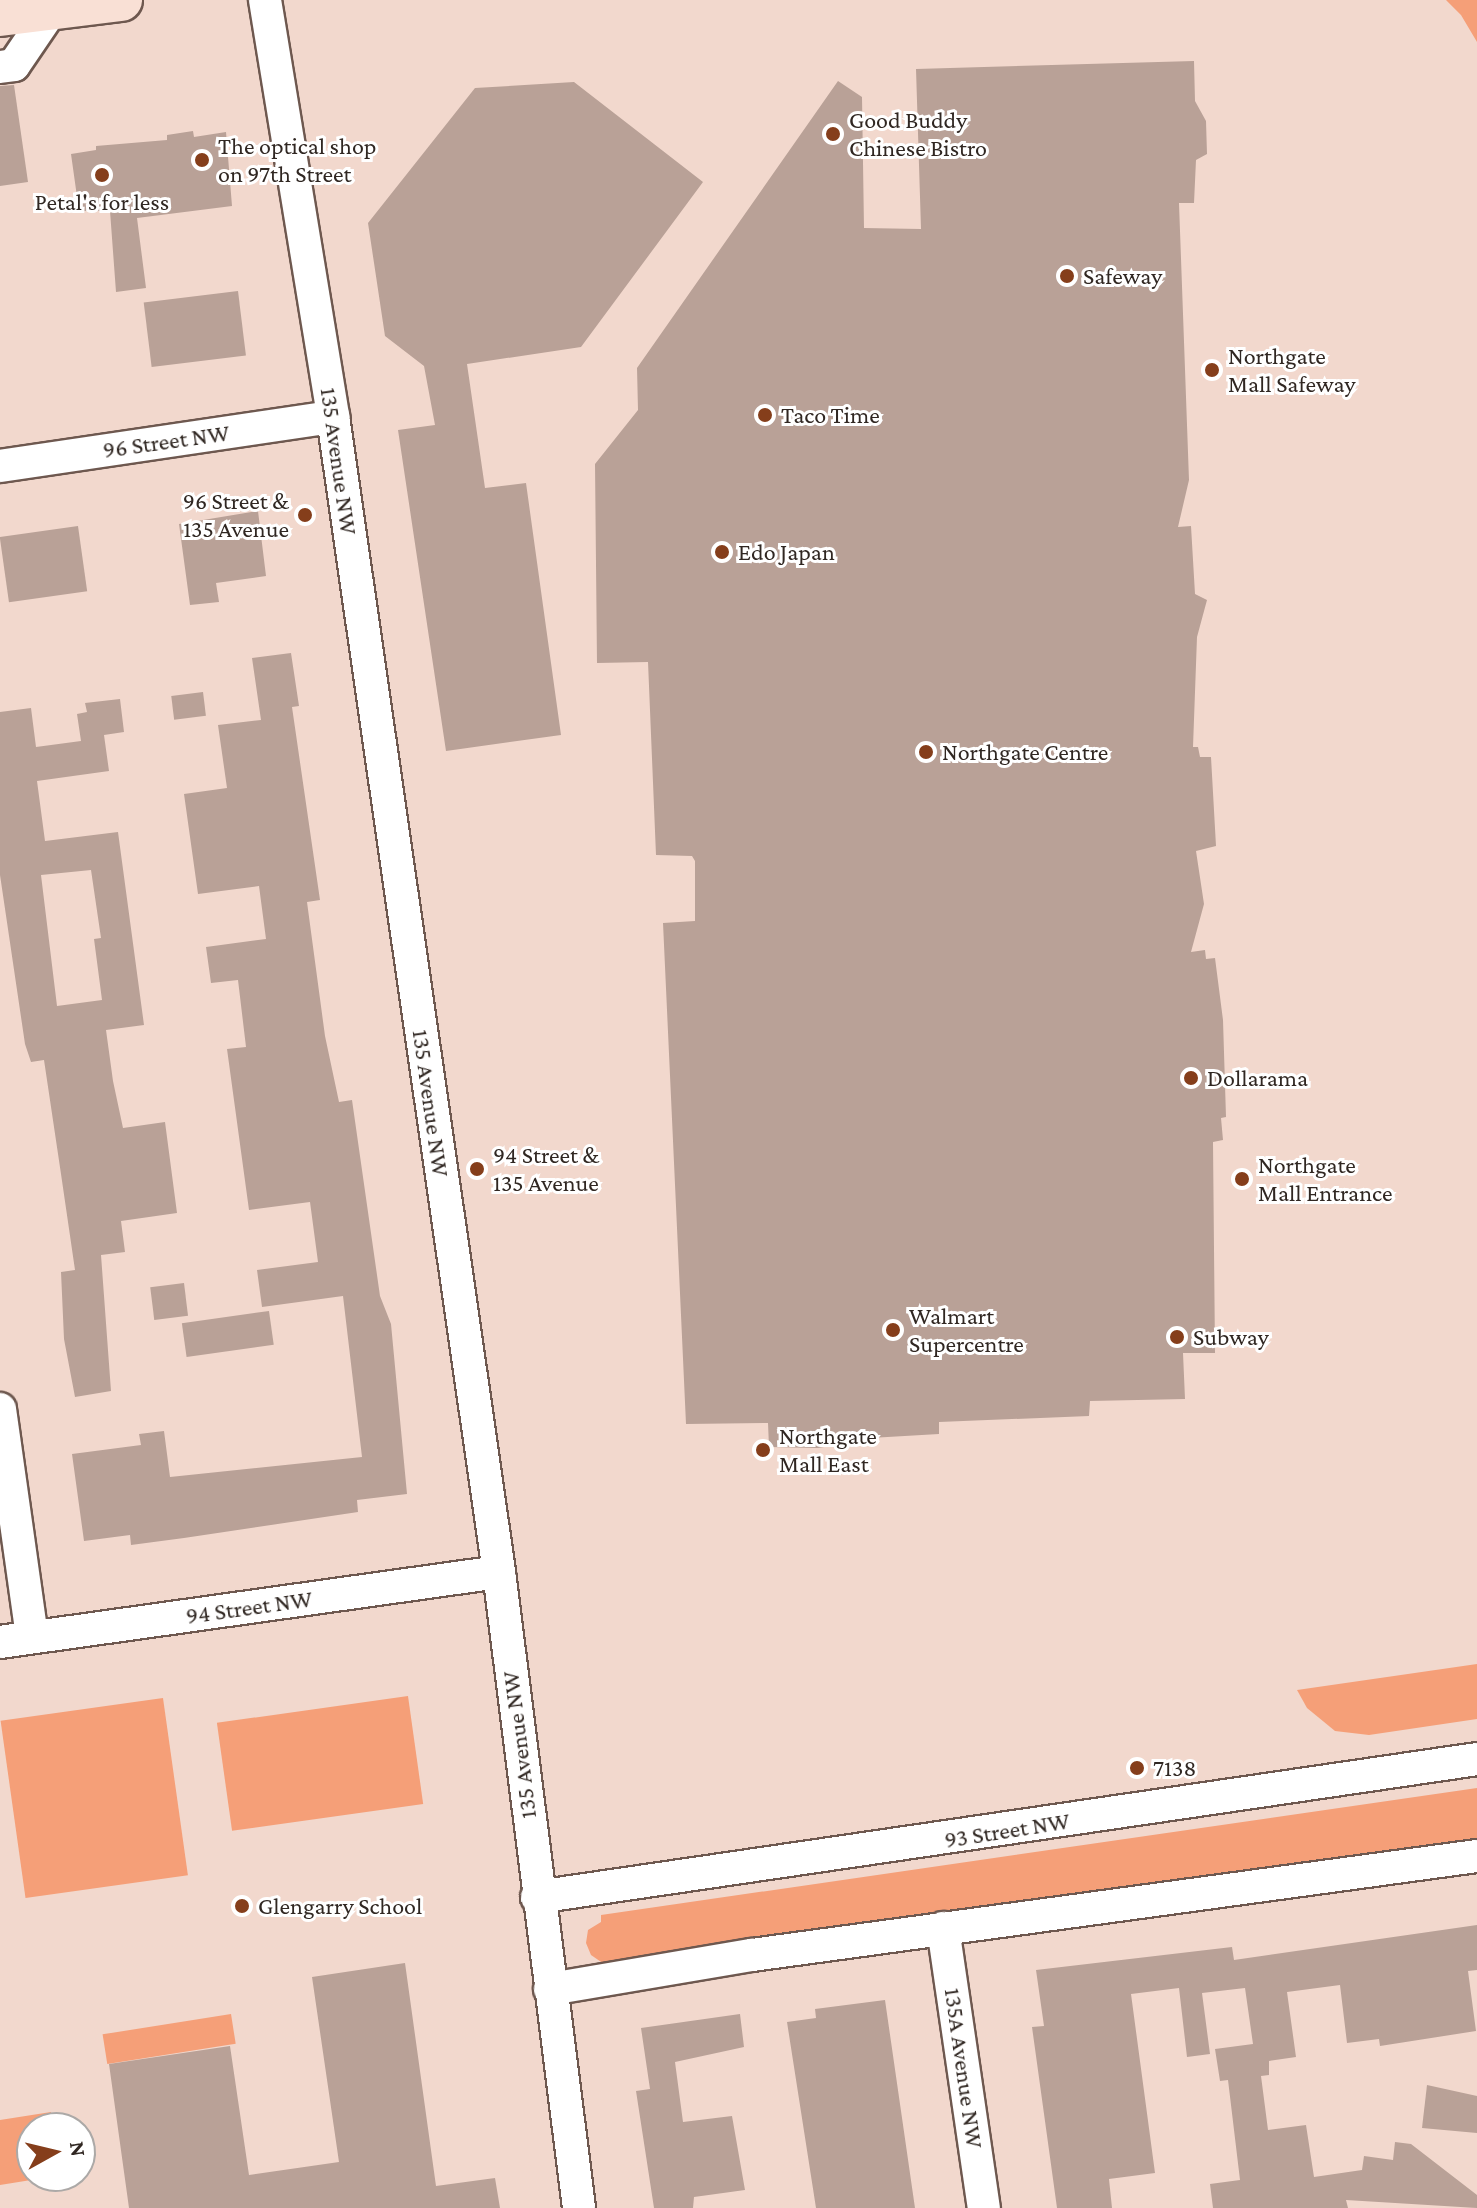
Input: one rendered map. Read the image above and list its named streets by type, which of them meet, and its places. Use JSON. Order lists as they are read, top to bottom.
{
  "streets": {
    "street": [
      "96 Street NW",
      "135 Avenue NW",
      "94 Street NW",
      "93 Street NW",
      "135A Avenue NW"
    ]
  },
  "crossings": [
    ["96 Street NW", "135 Avenue NW"],
    ["135 Avenue NW", "94 Street NW"],
    ["135 Avenue NW", "93 Street NW"]
  ],
  "places": [
    "Good Buddy Chinese Bistro",
    "The optical shop on 97th Street",
    "Petal's for less",
    "Safeway",
    "Northgate Mall Safeway",
    "Taco Time",
    "96 Street & 135 Avenue",
    "Edo Japan",
    "Northgate Centre",
    "Dollarama",
    "94 Street & 135 Avenue",
    "Northgate Mall Entrance",
    "Walmart Supercentre",
    "Subway",
    "Northgate Mall East",
    "7138",
    "Glengarry School"
  ],
  "north": "right"
}
